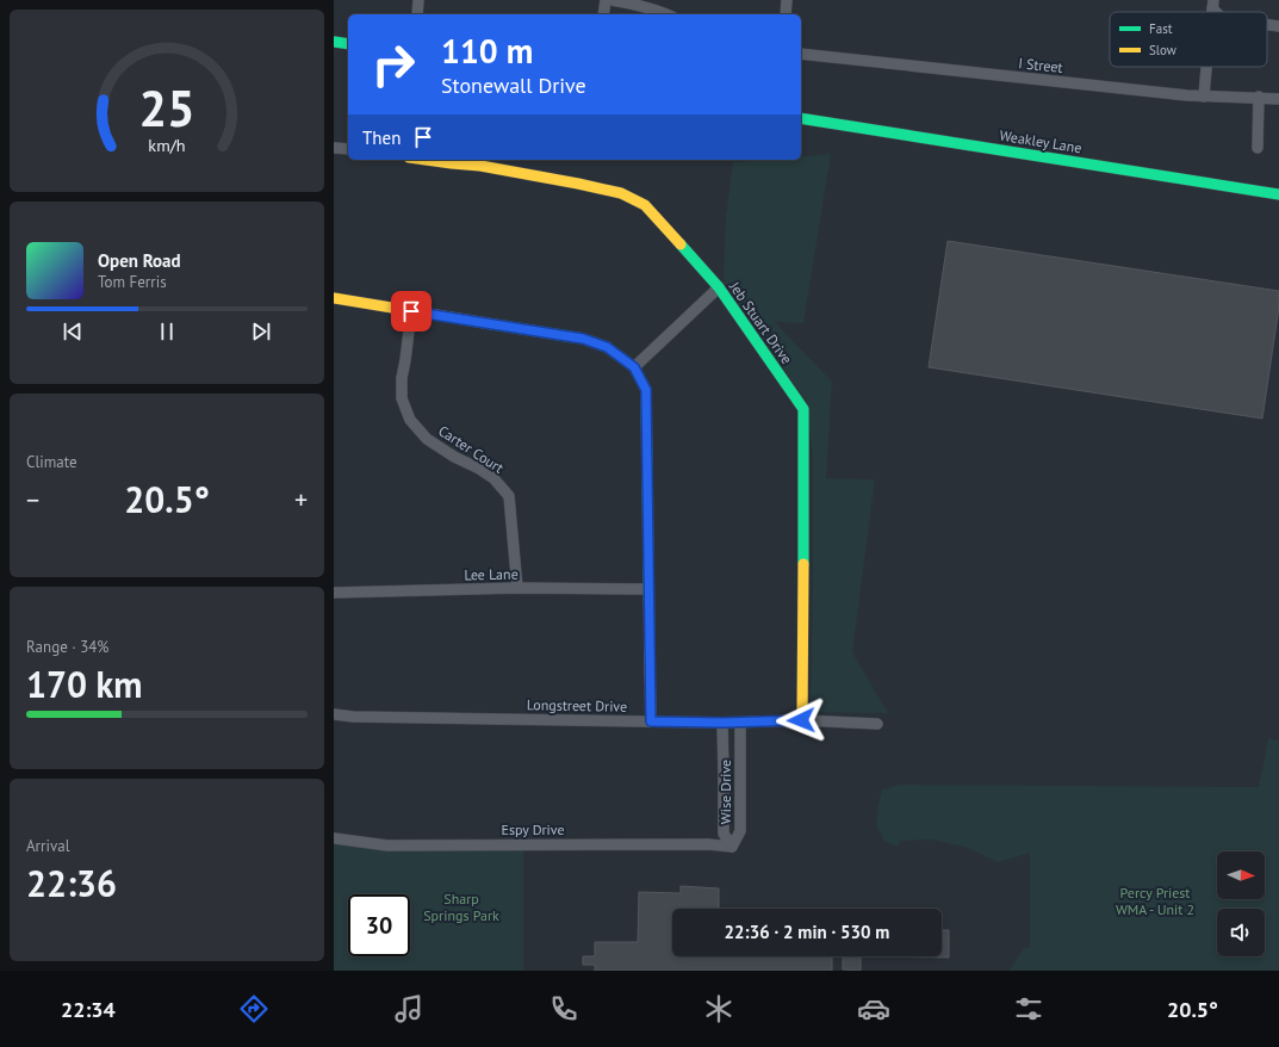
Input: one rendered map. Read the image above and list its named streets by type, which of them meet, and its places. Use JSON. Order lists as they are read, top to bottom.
{
  "streets": {
    "street": [
      "I Street",
      "Weakley Lane",
      "Jeb Stuart Drive",
      "Carter Court",
      "Lee Lane",
      "Longstreet Drive",
      "Wise Drive",
      "Espy Drive"
    ]
  },
  "crossings": [
    ["Jeb Stuart Drive", "Longstreet Drive"],
    ["Carter Court", "Lee Lane"],
    ["Longstreet Drive", "Wise Drive"],
    ["Wise Drive", "Espy Drive"]
  ],
  "parks": ["Percy Priest WMA - Unit 2", "Sharp Springs Park"],
  "legend": ["Fast", "Slow"],
  "north": "right",
  "page": {
    "turn": ["110 m", "Stonewall Drive"],
    "then": "Then",
    "song": ["Open Road", "Tom Ferris"],
    "tile": [
      "Climate",
      ["Range · 34%", "170 km"],
      ["Arrival", "22:36"]
    ],
    "heat": ["−", "20.5°", "+"],
    "limit": "30",
    "trip": "22:36 · 2 min · 530 m",
    "tabs": ["22:34", "20.5°"],
    "gauge": ["25", "km/h"]
  }
}
